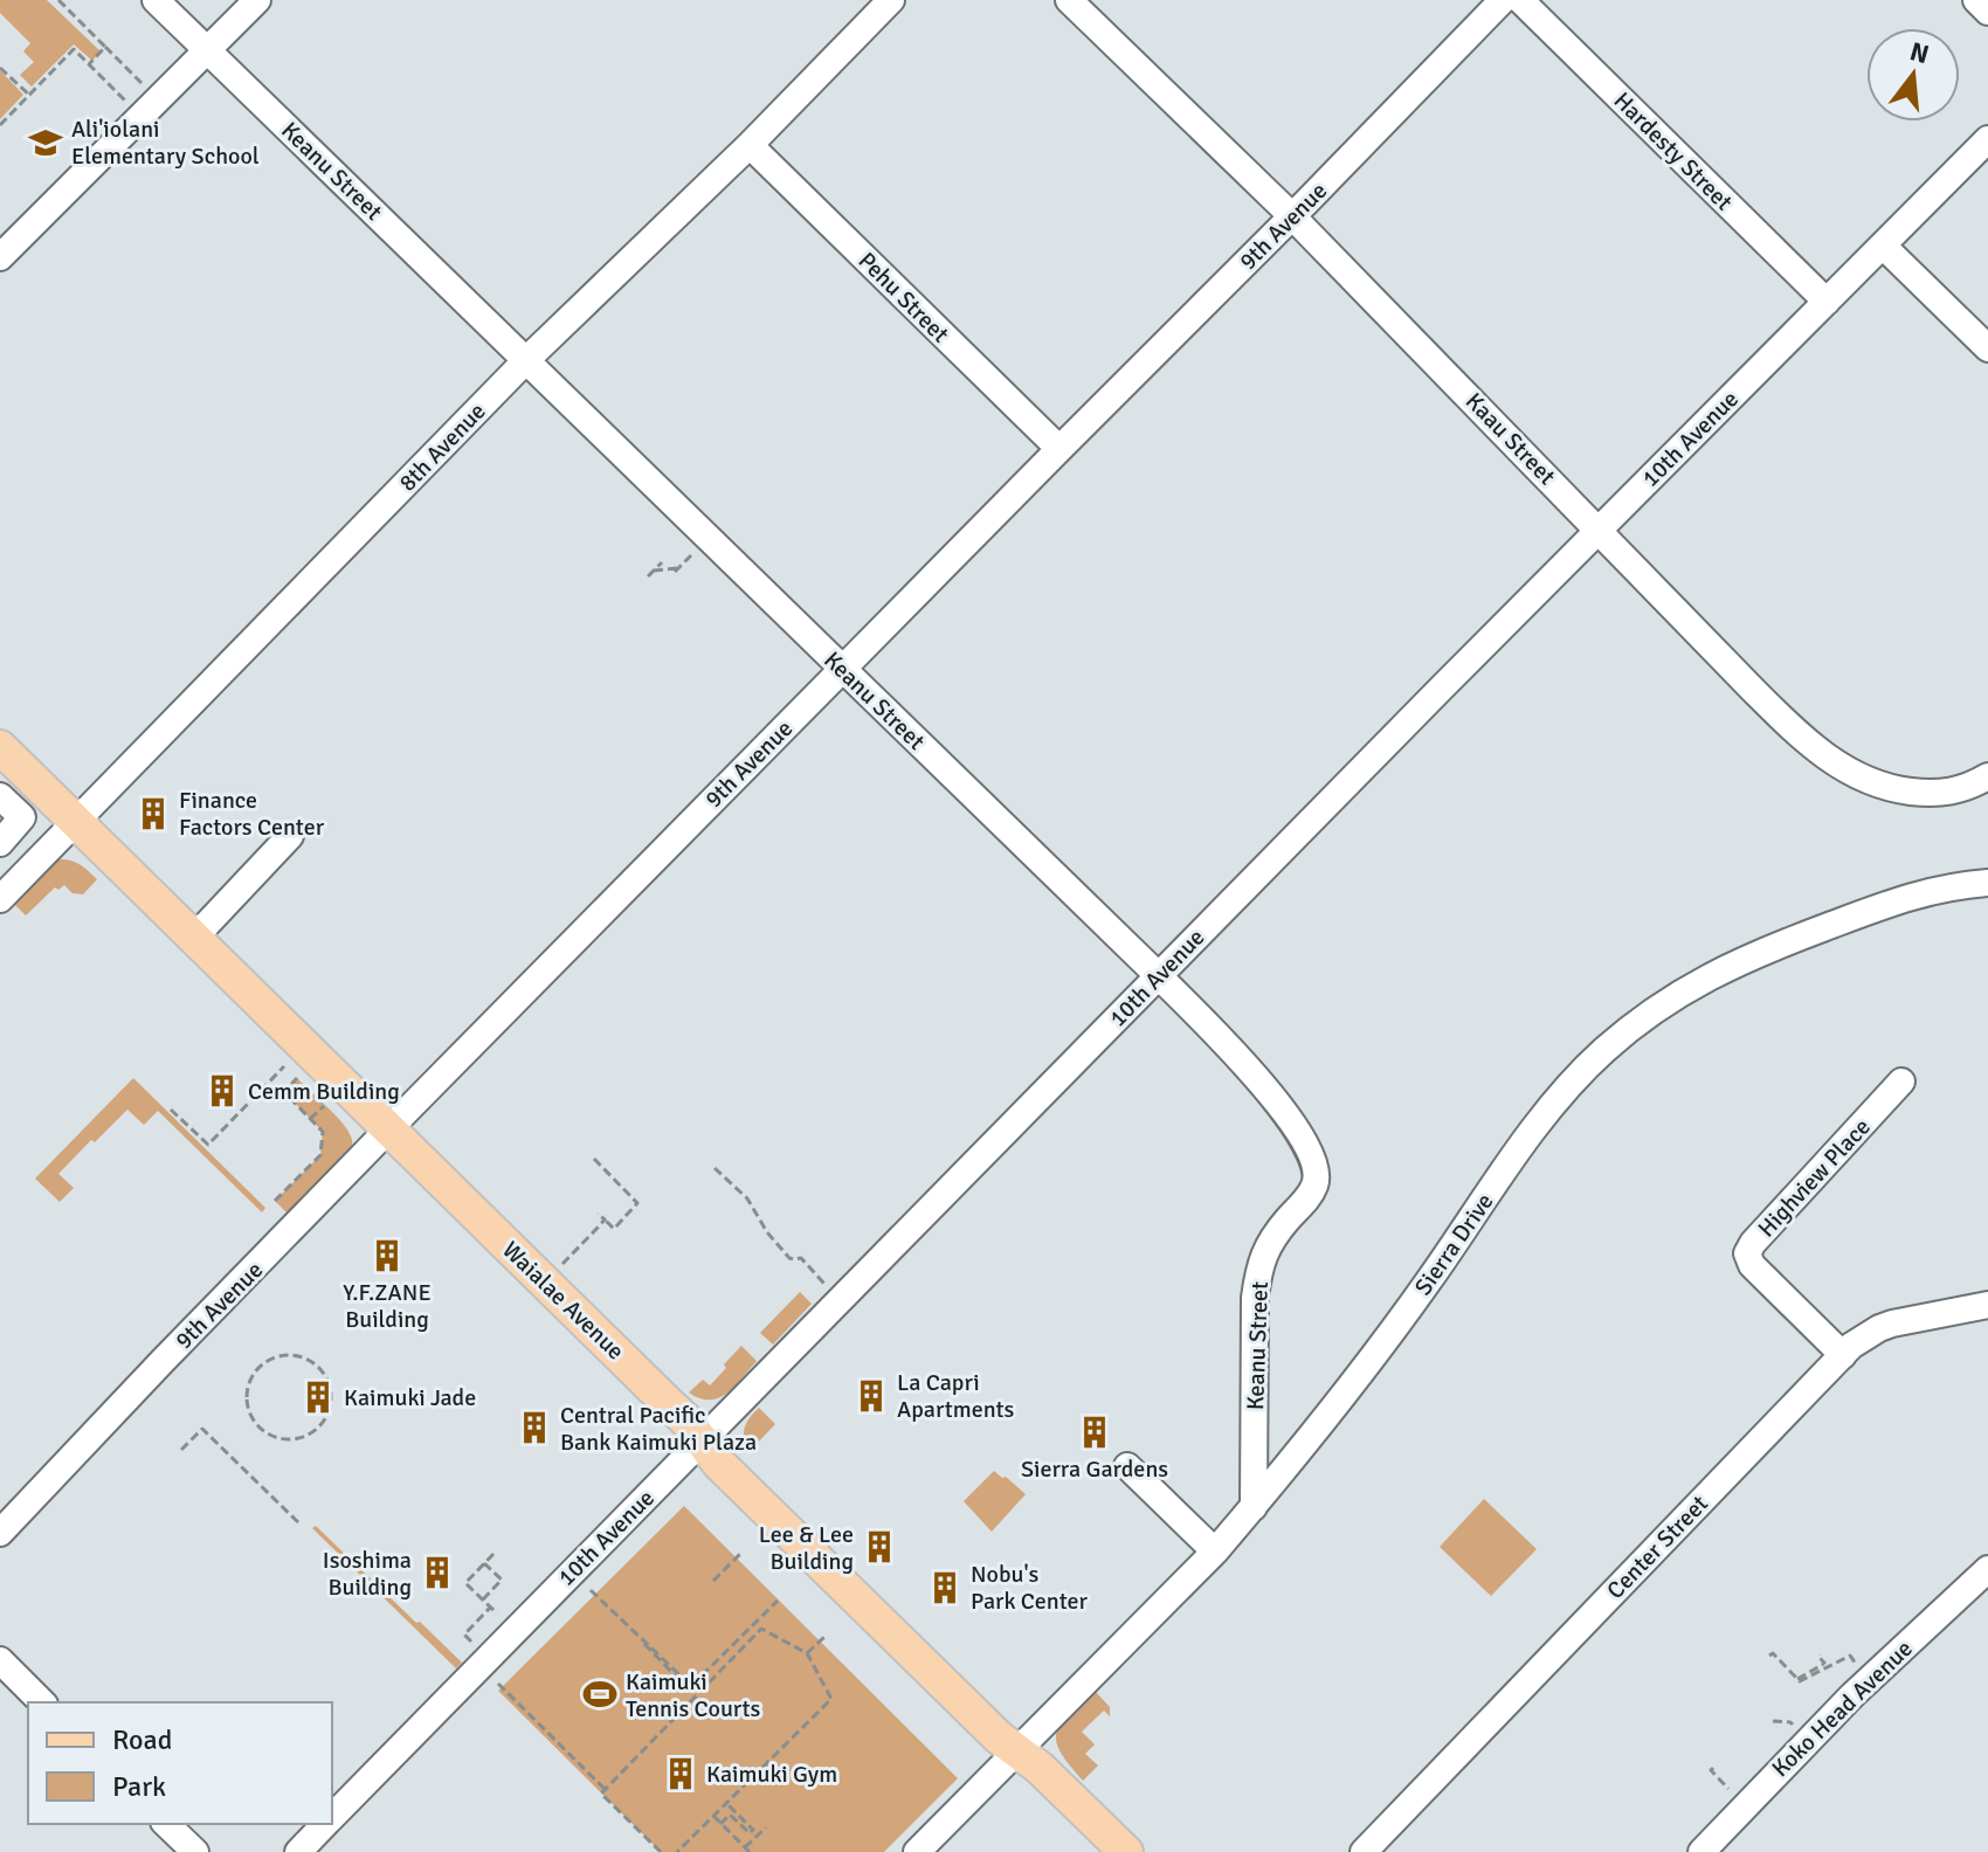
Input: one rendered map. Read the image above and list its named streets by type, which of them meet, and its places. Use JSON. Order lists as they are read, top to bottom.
{
  "streets": {
    "main road": ["Waialae Avenue"],
    "street": [
      "Hardesty Street",
      "Keanu Street",
      "9th Avenue",
      "Pehu Street",
      "Kaau Street",
      "10th Avenue",
      "8th Avenue",
      "Highview Place",
      "Sierra Drive",
      "Center Street",
      "Koko Head Avenue"
    ]
  },
  "crossings": [
    ["Hardesty Street", "10th Avenue"],
    ["Keanu Street", "9th Avenue"],
    ["Keanu Street", "10th Avenue"],
    ["Keanu Street", "8th Avenue"],
    ["Keanu Street", "Sierra Drive"],
    ["9th Avenue", "Pehu Street"],
    ["9th Avenue", "Kaau Street"],
    ["9th Avenue", "Waialae Avenue"],
    ["Pehu Street", "8th Avenue"],
    ["Kaau Street", "10th Avenue"],
    ["10th Avenue", "Waialae Avenue"],
    ["8th Avenue", "Waialae Avenue"],
    ["Highview Place", "Center Street"],
    ["Sierra Drive", "Waialae Avenue"]
  ],
  "places": {
    "school or university": ["Ali'iolani Elementary School"],
    "building": [
      "Finance Factors Center",
      "Cemm Building",
      "Y.F.ZANE Building",
      "La Capri Apartments",
      "Kaimuki Jade",
      "Central Pacific Bank Kaimuki Plaza",
      "Sierra Gardens",
      "Lee & Lee Building",
      "Isoshima Building",
      "Nobu's Park Center",
      "Kaimuki Gym"
    ],
    "sports": ["Kaimuki Tennis Courts"]
  },
  "legend": ["Road", "Park"],
  "north": "top"
}
